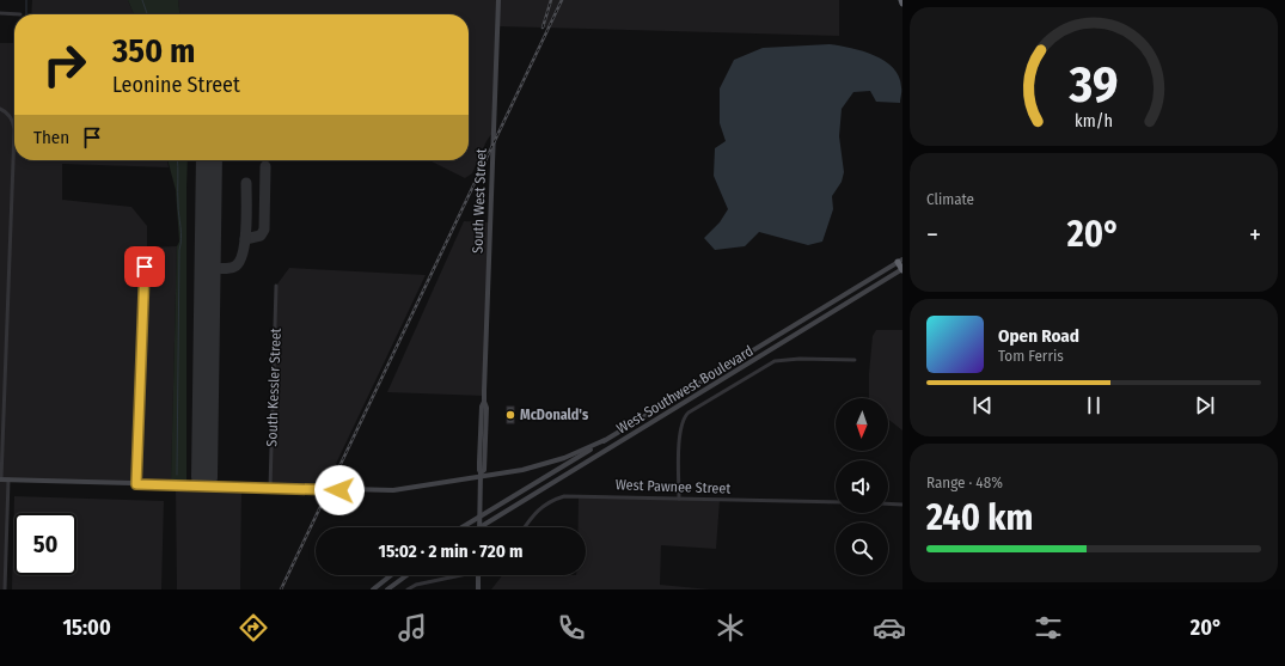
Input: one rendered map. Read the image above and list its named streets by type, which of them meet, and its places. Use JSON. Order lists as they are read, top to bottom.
{
  "streets": {
    "main road": ["South West Street", "West Southwest Boulevard"],
    "street": ["South Kessler Street", "West Pawnee Street"]
  },
  "crossings": [
    ["South West Street", "West Southwest Boulevard"]
  ],
  "places": ["McDonald's"],
  "north": "bottom",
  "page": {
    "turn": ["350 m", "Leonine Street"],
    "then": "Then",
    "tile": [
      "Climate",
      ["Range · 48%", "240 km"]
    ],
    "heat": ["−", "20°", "+"],
    "song": ["Open Road", "Tom Ferris"],
    "limit": "50",
    "trip": "15:02 · 2 min · 720 m",
    "tabs": ["15:00", "20°"],
    "gauge": ["39", "km/h"]
  }
}
